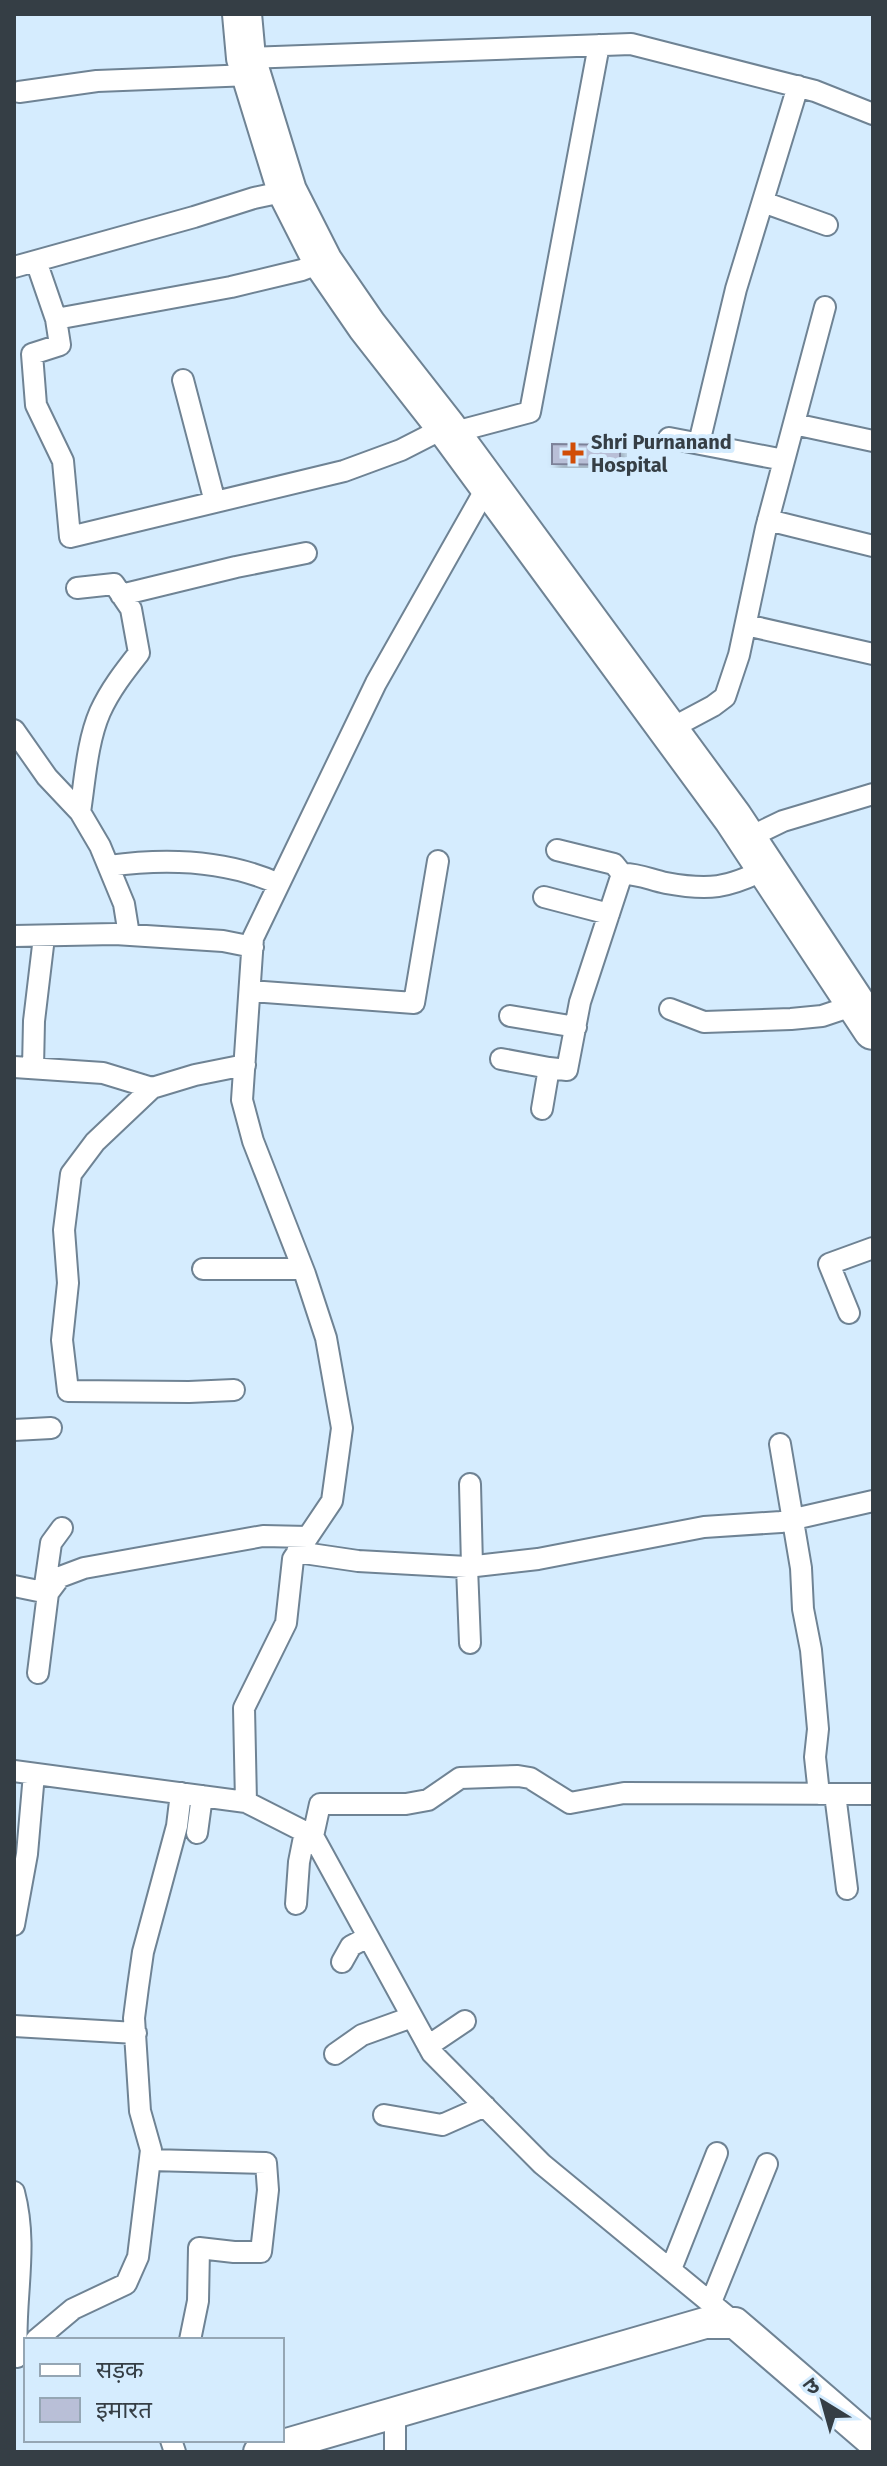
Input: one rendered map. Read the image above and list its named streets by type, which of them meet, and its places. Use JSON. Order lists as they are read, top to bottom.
{
  "places": {
    "health": ["Shri Purnanand Hospital"]
  },
  "legend": ["सड़क", "इमारत"],
  "north": "top left"
}
